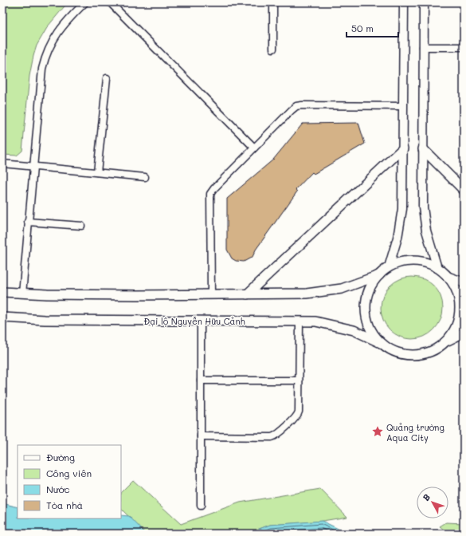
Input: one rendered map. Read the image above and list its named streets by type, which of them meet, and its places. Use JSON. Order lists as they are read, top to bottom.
{
  "streets": {
    "main road": ["Đại lộ Nguyễn Hữu Cảnh"]
  },
  "places": {
    "place": ["Quảng trường Aqua City"]
  },
  "legend": [
    "Đường",
    "Công viên",
    "Nước",
    "Tòa nhà"
  ],
  "scale_bar": "50 m",
  "north": "top left"
}
